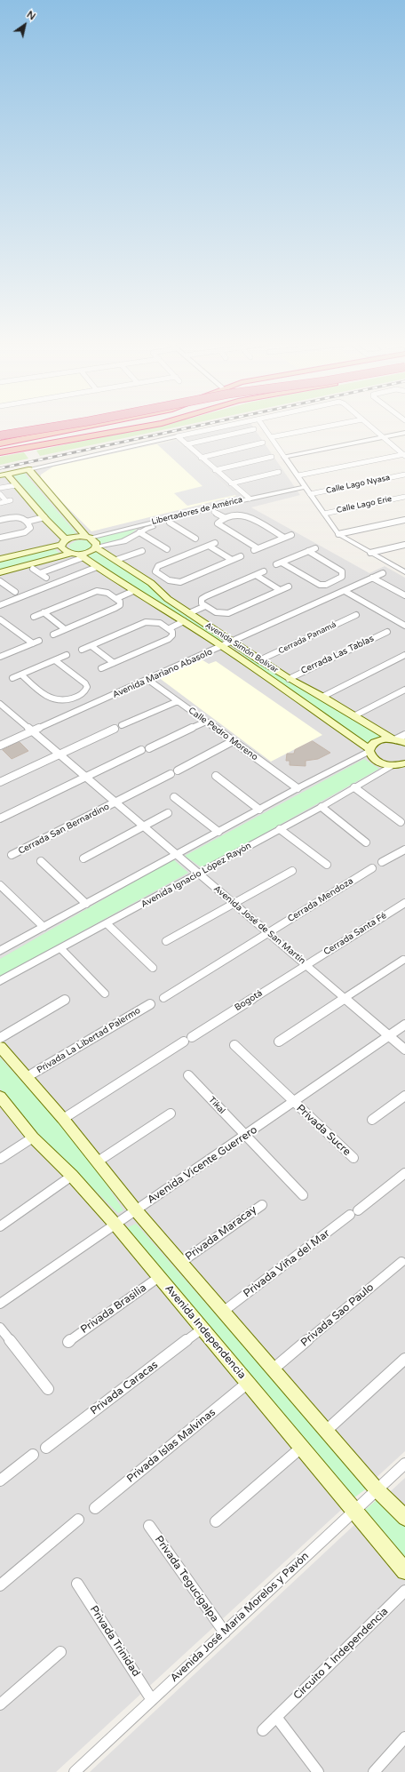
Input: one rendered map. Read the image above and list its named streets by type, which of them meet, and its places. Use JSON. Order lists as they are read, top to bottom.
{
  "streets": {
    "main road": ["Avenida Simón Bolívar", "Avenida Independencia"],
    "street": [
      "Calle Lago Nyasa",
      "Calle Lago Erie",
      "Libertadores de América",
      "Cerrada Panamá",
      "Cerrada Las Tablas",
      "Avenida Mariano Abasolo",
      "Calle Pedro Moreno",
      "Cerrada San Bernardino",
      "Avenida Ignacio López Rayón",
      "Cerrada Mendoza",
      "Avenida José de San Martín",
      "Cerrada Santa Fé",
      "Bogotá",
      "Privada La Libertad Palermo",
      "Tikal",
      "Privada Sucre",
      "Avenida Vicente Guerrero",
      "Privada Maracay",
      "Privada Viña del Mar",
      "Privada Brasilia",
      "Privada Sao Paulo",
      "Privada Caracas",
      "Privada Islas Malvinas",
      "Privada Tegucigalpa",
      "Avenida José María Morelos y Pavón",
      "Privada Trinidad",
      "Circuito 1 Independencia"
    ]
  },
  "crossings": [
    ["Calle Lago Nyasa", "Libertadores de América"],
    ["Libertadores de América", "Avenida Simón Bolívar"],
    ["Cerrada Panamá", "Avenida Simón Bolívar"],
    ["Avenida Simón Bolívar", "Cerrada Las Tablas"],
    ["Avenida Simón Bolívar", "Avenida Mariano Abasolo"],
    ["Avenida Simón Bolívar", "Avenida Ignacio López Rayón"],
    ["Avenida Mariano Abasolo", "Calle Pedro Moreno"],
    ["Avenida Mariano Abasolo", "Avenida José de San Martín"],
    ["Cerrada San Bernardino", "Avenida José de San Martín"],
    ["Avenida Ignacio López Rayón", "Avenida José de San Martín"],
    ["Cerrada Mendoza", "Avenida José de San Martín"],
    ["Avenida José de San Martín", "Cerrada Santa Fé"],
    ["Avenida José de San Martín", "Bogotá"],
    ["Avenida José de San Martín", "Avenida Vicente Guerrero"],
    ["Cerrada Santa Fé", "Bogotá"],
    ["Tikal", "Avenida Vicente Guerrero"],
    ["Privada Sucre", "Avenida Vicente Guerrero"],
    ["Avenida Vicente Guerrero", "Avenida Independencia"],
    ["Privada Brasilia", "Avenida Independencia"],
    ["Avenida Independencia", "Privada Caracas"],
    ["Avenida Independencia", "Privada Islas Malvinas"],
    ["Avenida Independencia", "Avenida José María Morelos y Pavón"],
    ["Privada Tegucigalpa", "Avenida José María Morelos y Pavón"],
    ["Avenida José María Morelos y Pavón", "Privada Trinidad"]
  ],
  "north": "top right"
}
